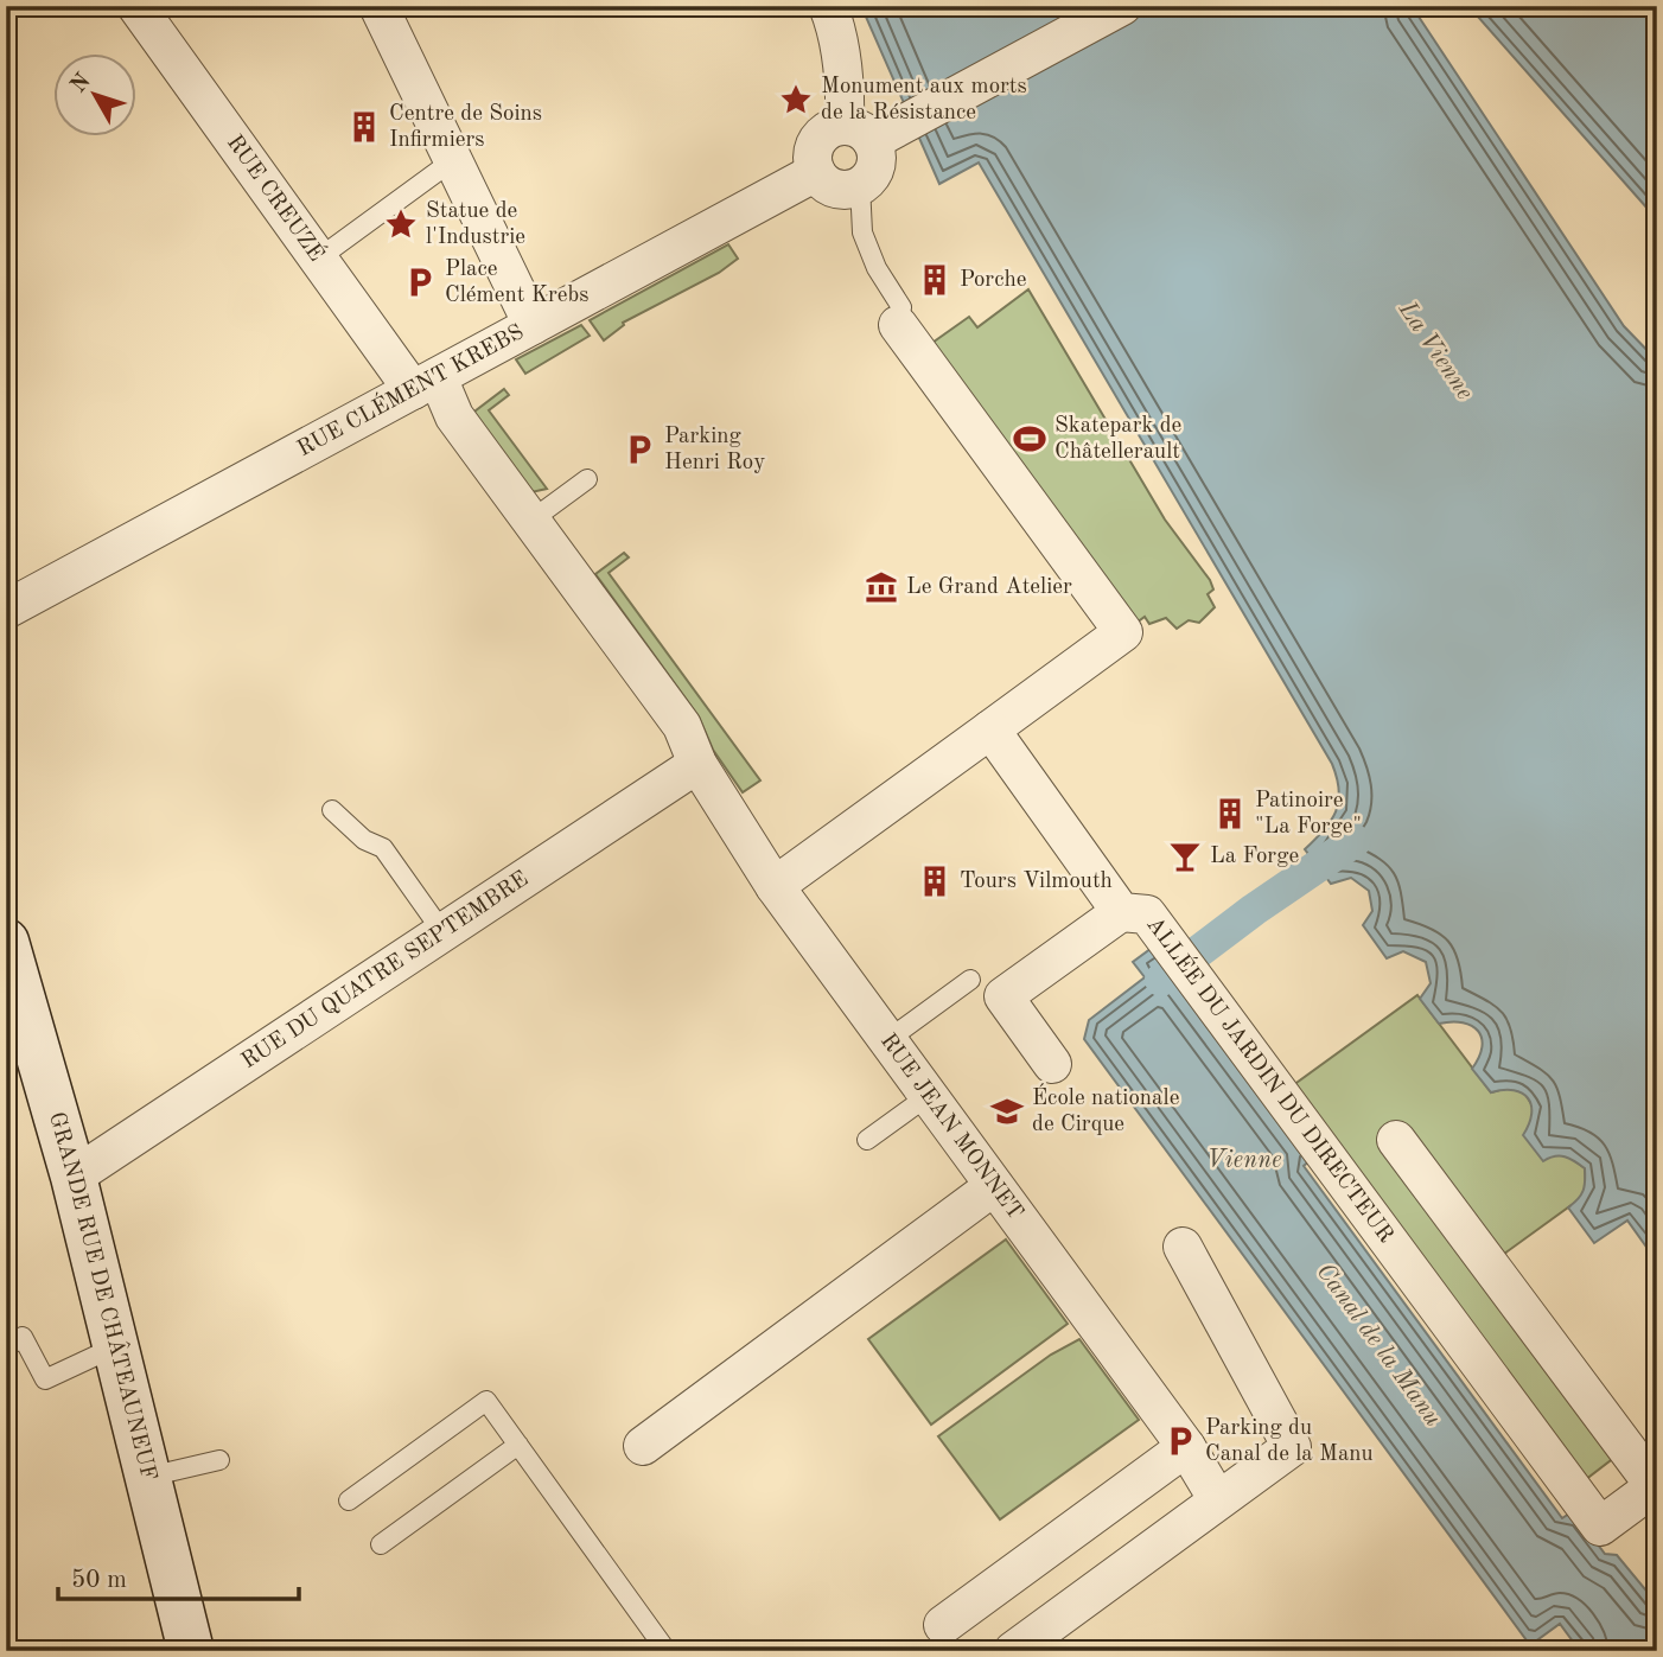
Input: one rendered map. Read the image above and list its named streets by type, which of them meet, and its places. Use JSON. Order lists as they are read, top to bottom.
{
  "streets": {
    "main road": ["GRANDE RUE DE CHÂTEAUNEUF"],
    "street": [
      "RUE CREUZÉ",
      "RUE CLÉMENT KREBS",
      "RUE DU QUATRE SEPTEMBRE",
      "ALLÉE DU JARDIN DU DIRECTEUR",
      "RUE JEAN MONNET"
    ]
  },
  "crossings": [
    ["RUE CREUZÉ", "RUE CLÉMENT KREBS"],
    ["RUE CREUZÉ", "RUE DU QUATRE SEPTEMBRE"],
    ["RUE CREUZÉ", "RUE JEAN MONNET"],
    ["RUE DU QUATRE SEPTEMBRE", "RUE JEAN MONNET"],
    ["RUE DU QUATRE SEPTEMBRE", "GRANDE RUE DE CHÂTEAUNEUF"]
  ],
  "water": ["La Vienne", "Vienne", "Canal de la Manu"],
  "places": {
    "place": ["Monument aux morts de la Résistance", "Statue de l'Industrie"],
    "building": [
      "Centre de Soins Infirmiers",
      "Porche",
      "Patinoire \"La Forge\"",
      "Tours Vilmouth"
    ],
    "parking": ["Place Clément Krebs", "Parking Henri Roy", "Parking du Canal de la Manu"],
    "sports": ["Skatepark de Châtellerault"],
    "museum": ["Le Grand Atelier"],
    "bar": ["La Forge"],
    "school or university": ["École nationale de Cirque"]
  },
  "scale_bar": "50 m",
  "north": "top left"
}
